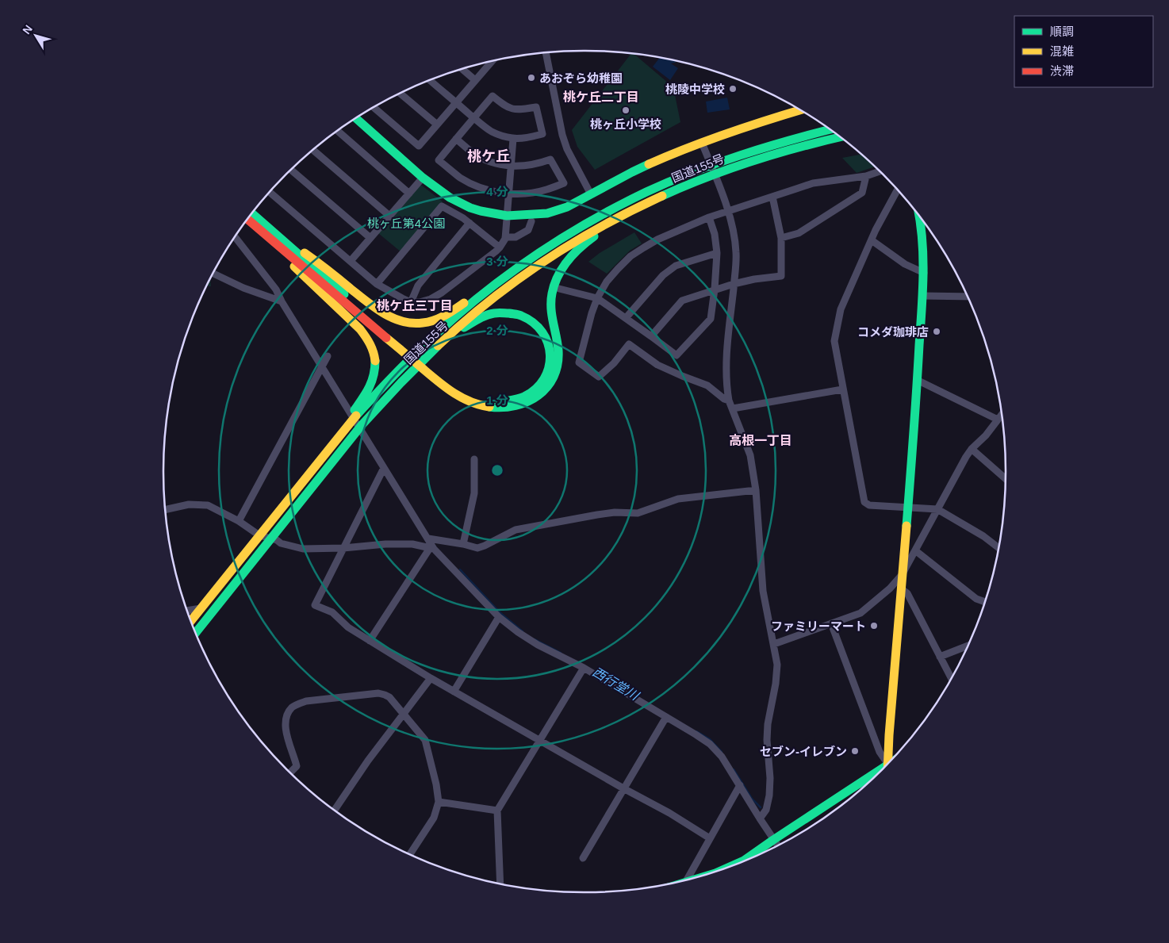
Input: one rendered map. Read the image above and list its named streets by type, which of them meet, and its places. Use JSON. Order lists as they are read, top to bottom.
{
  "streets": {
    "main road": ["国道155号"]
  },
  "districts": [
    "桃ケ丘二丁目",
    "桃ケ丘",
    "桃ケ丘三丁目",
    "高根一丁目"
  ],
  "water": ["西行堂川"],
  "parks": ["桃ヶ丘第4公園"],
  "places": [
    "あおぞら幼稚園",
    "桃陵中学校",
    "桃ヶ丘小学校",
    "コメダ珈琲店",
    "ファミリーマート",
    "セブン-イレブン"
  ],
  "legend": ["順調", "混雑", "渋滞"],
  "north": "top left",
  "rings": [
    "4 分",
    "3 分",
    "2 分",
    "1 分"
  ]
}
